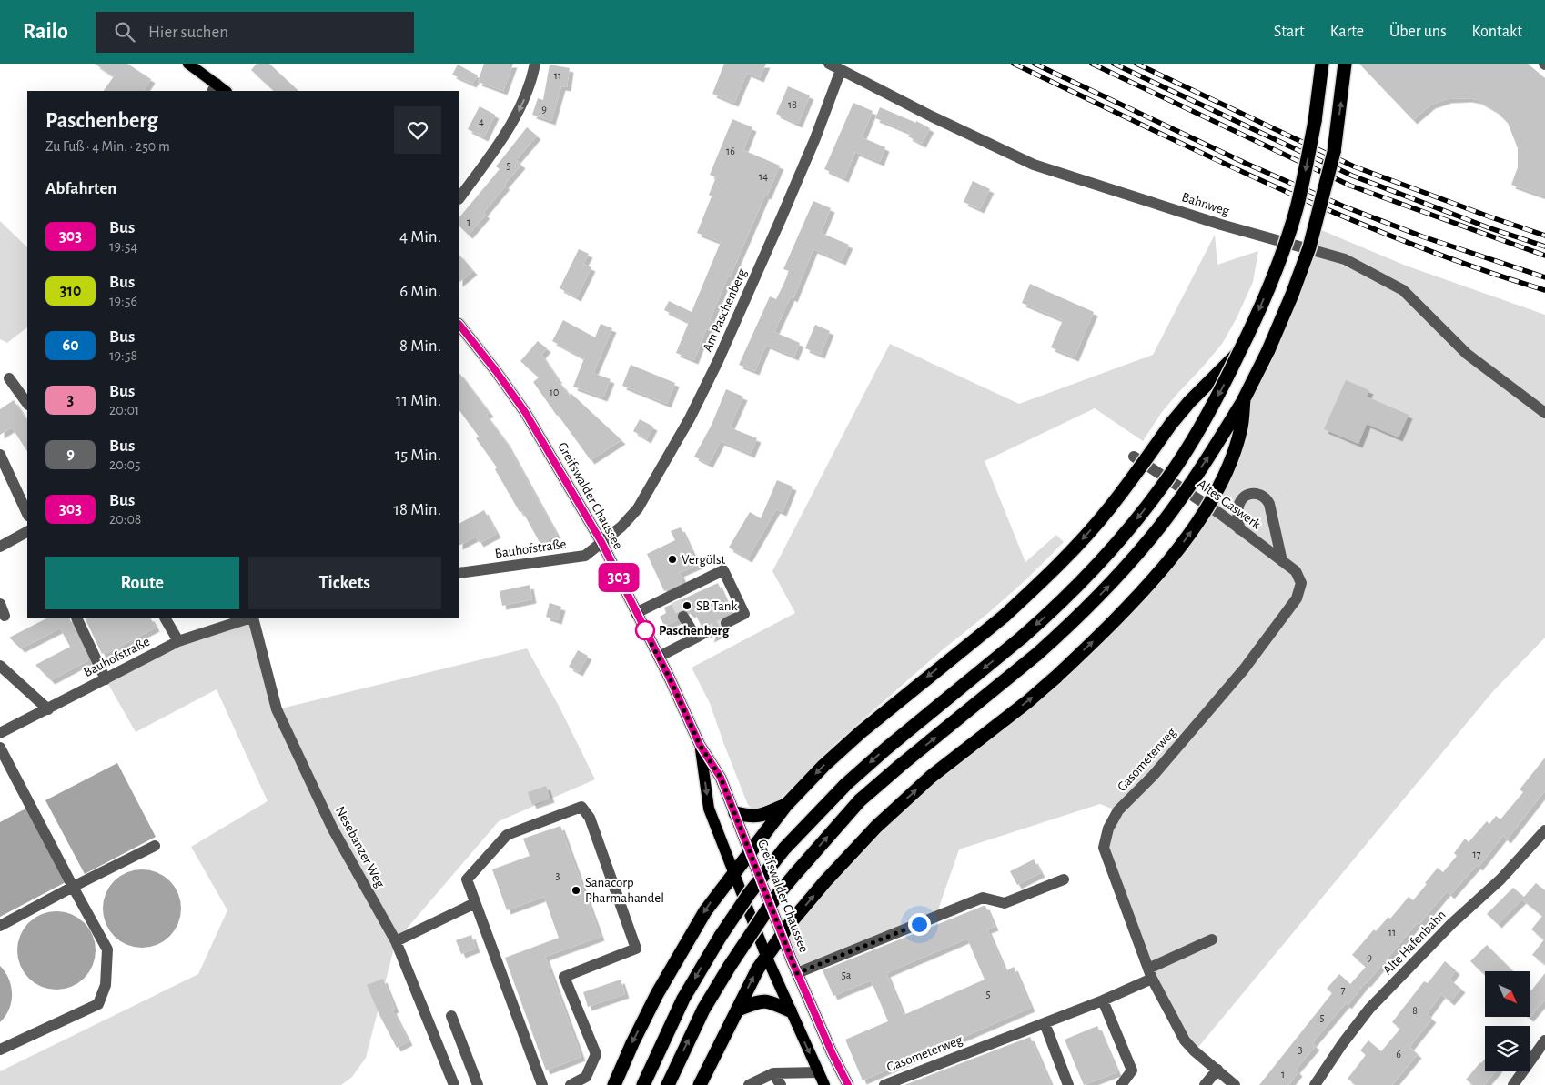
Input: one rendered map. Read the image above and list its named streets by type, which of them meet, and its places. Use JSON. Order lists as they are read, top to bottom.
{
  "streets": {
    "main road": ["Greifswalder Chaussee"],
    "street": [
      "Bahnweg",
      "Am Paschenberg",
      "Altes Gaswerk",
      "Bauhofstraße",
      "Gasometerweg",
      "Nesebanzer Weg",
      "Alte Hafenbahn"
    ]
  },
  "crossings": [
    ["Bahnweg", "Am Paschenberg"],
    ["Am Paschenberg", "Greifswalder Chaussee"],
    ["Am Paschenberg", "Bauhofstraße"],
    ["Greifswalder Chaussee", "Bauhofstraße"],
    ["Altes Gaswerk", "Gasometerweg"]
  ],
  "places": [
    "Vergölst",
    "SB Tank",
    "Paschenberg",
    "Sanacorp Pharmahandel"
  ],
  "lines": ["bus line 303"],
  "house_numbers": [
    "11",
    "18",
    "9",
    "4",
    "16",
    "5",
    "14",
    "1",
    "10",
    "17",
    "3",
    "11",
    "9",
    "5a",
    "7",
    "5",
    "8",
    "5",
    "3",
    "6",
    "1"
  ],
  "north": "bottom right",
  "page": {
    "header": "Railo",
    "search": "Hier suchen",
    "nav": [
      "Start",
      "Karte",
      "Über uns",
      "Kontakt"
    ],
    "on_map": "303",
    "heading": [
      ["Paschenberg", "Zu Fuß · 4 Min. · 250 m"],
      "Abfahrten"
    ],
    "list": [
      {
        "mark": "303",
        "name": "Bus",
        "note": "19:54",
        "value": "4 Min."
      },
      {
        "mark": "310",
        "name": "Bus",
        "note": "19:56",
        "value": "6 Min."
      },
      {
        "mark": "60",
        "name": "Bus",
        "note": "19:58",
        "value": "8 Min."
      },
      {
        "mark": "3",
        "name": "Bus",
        "note": "20:01",
        "value": "11 Min."
      },
      {
        "mark": "9",
        "name": "Bus",
        "note": "20:05",
        "value": "15 Min."
      },
      {
        "mark": "303",
        "name": "Bus",
        "note": "20:08",
        "value": "18 Min."
      }
    ],
    "buttons": ["Route", "Tickets"]
  }
}
